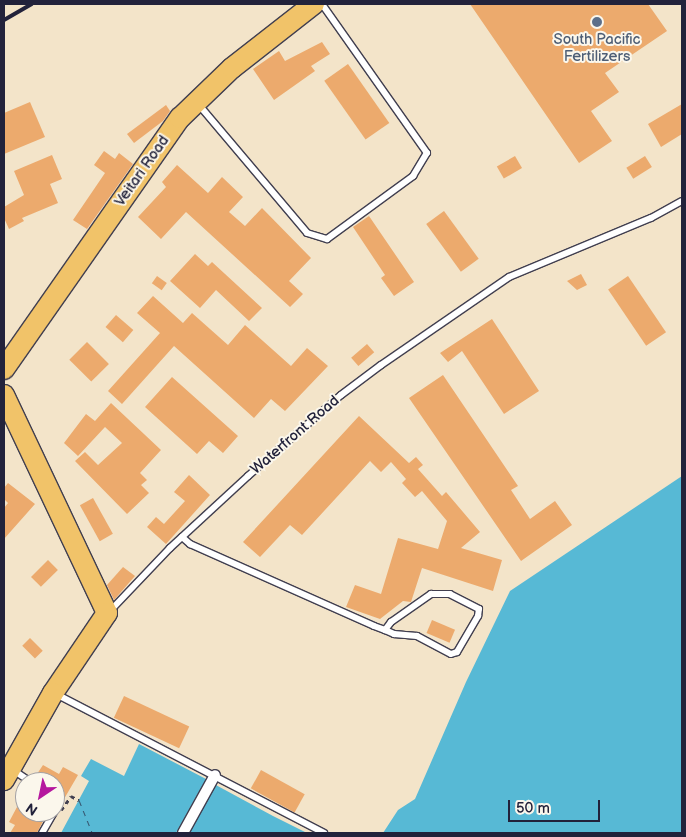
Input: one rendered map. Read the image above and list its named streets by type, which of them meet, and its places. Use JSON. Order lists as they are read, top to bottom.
{
  "streets": {
    "main road": ["Veitari Road", "Waterfront Road"]
  },
  "places": ["South Pacific Fertilizers"],
  "scale_bar": "50 m",
  "north": "bottom left"
}
